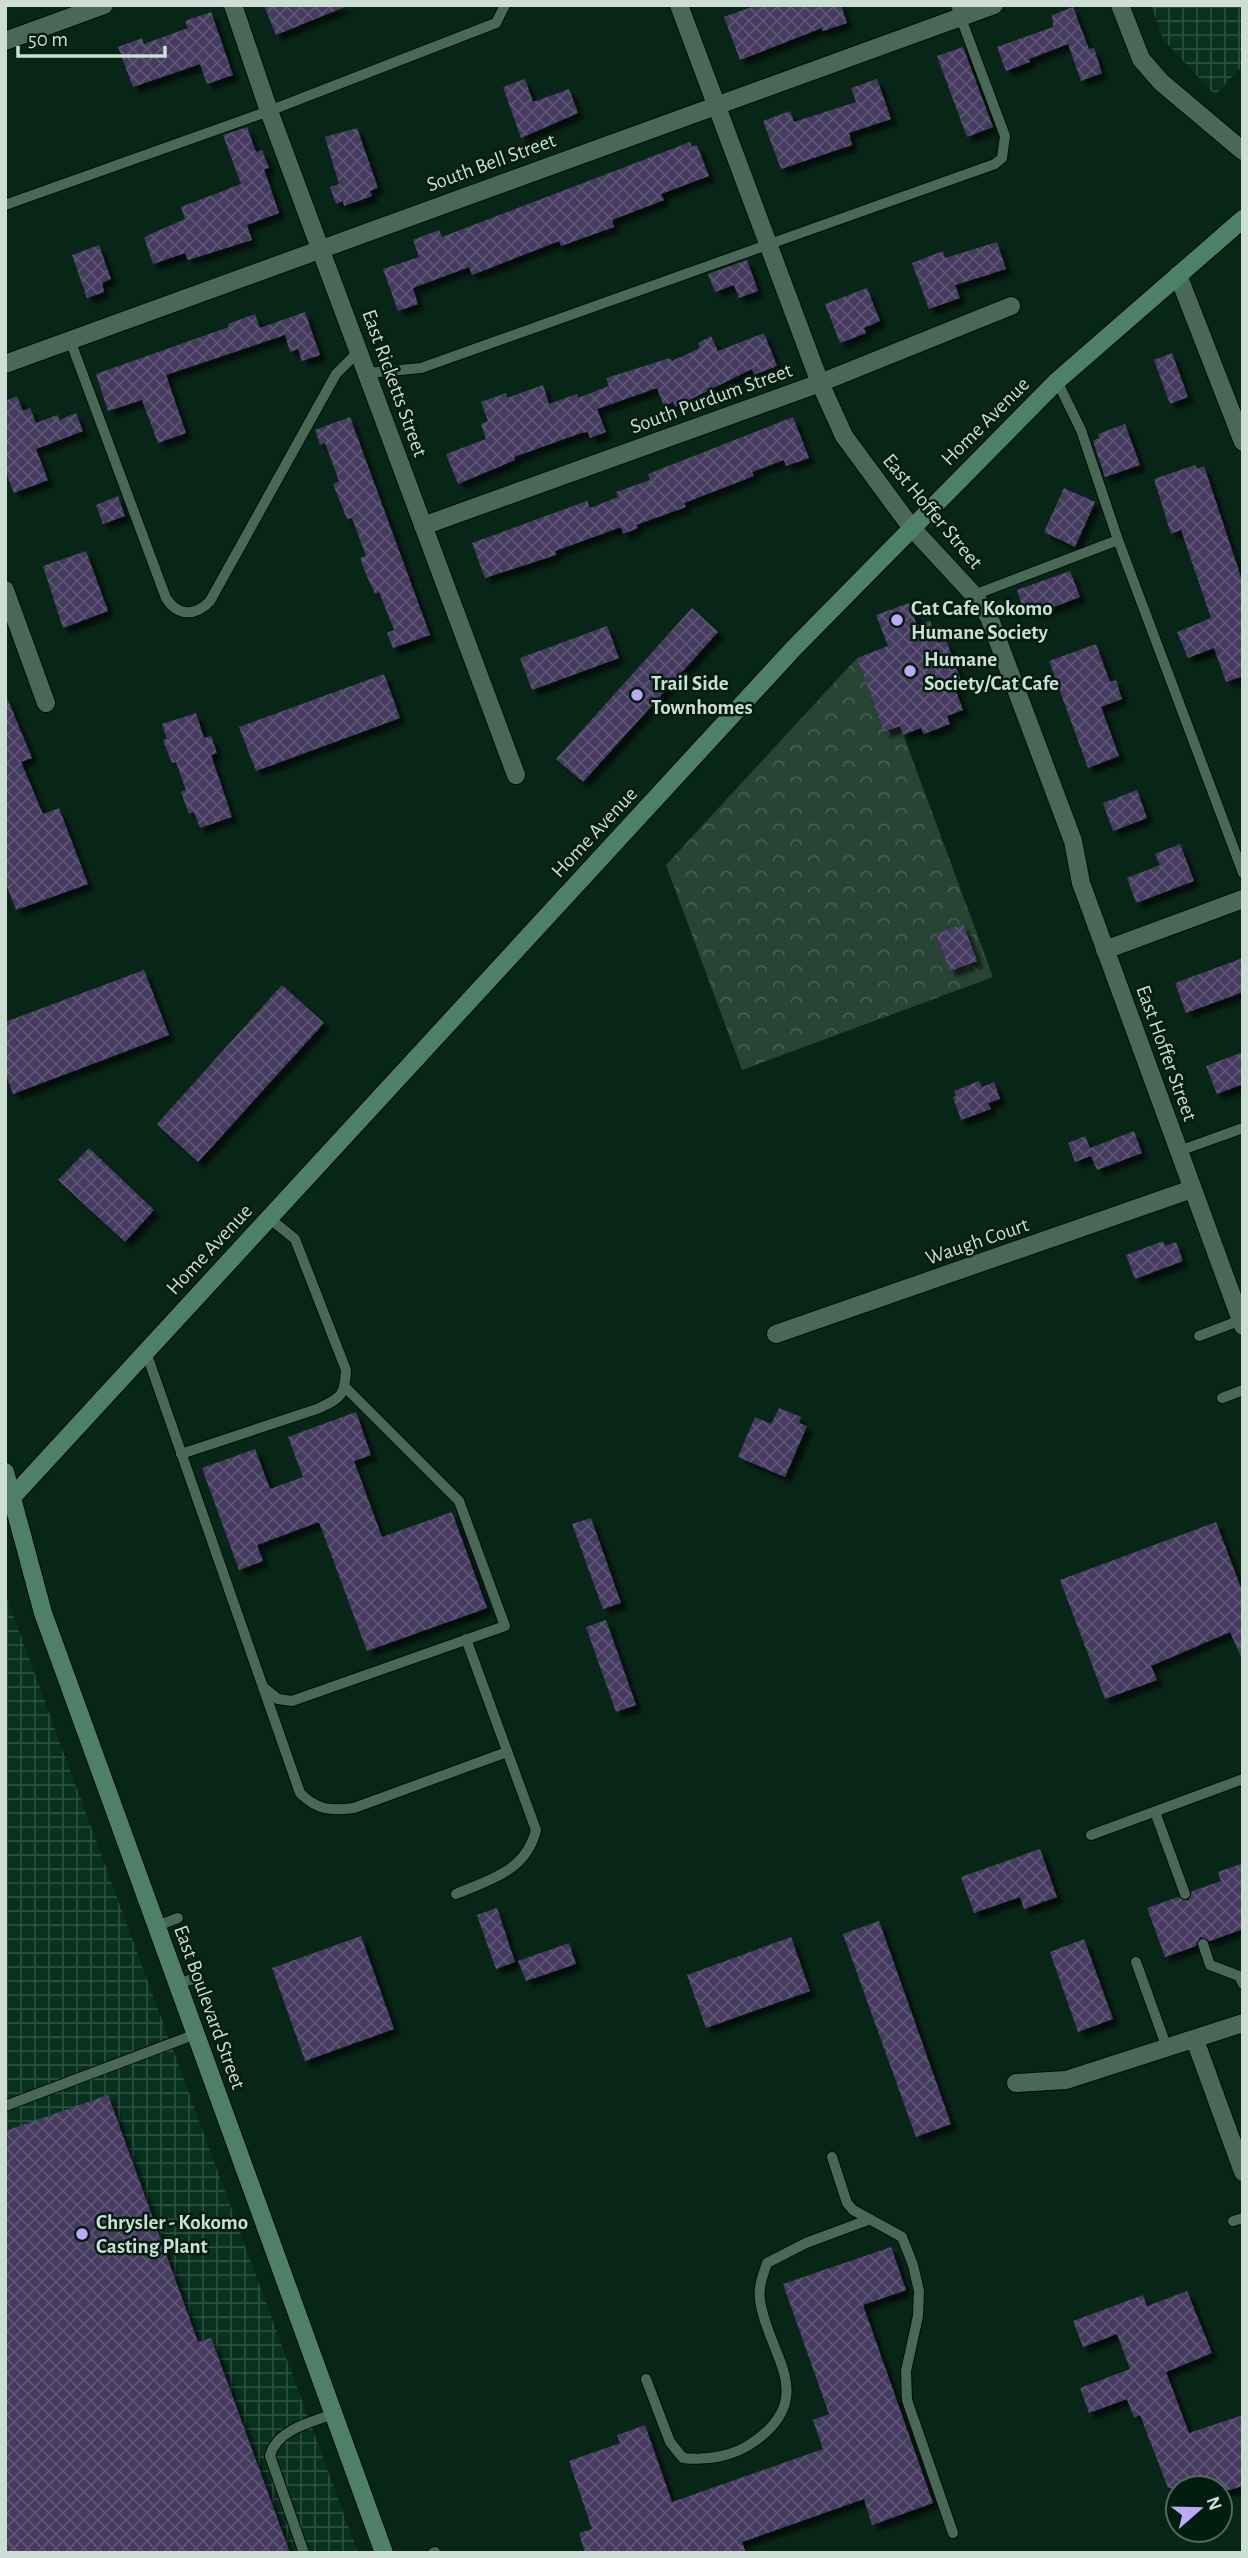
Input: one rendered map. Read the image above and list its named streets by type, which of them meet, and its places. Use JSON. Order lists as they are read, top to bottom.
{
  "streets": {
    "main road": ["Home Avenue", "East Boulevard Street"],
    "street": [
      "South Bell Street",
      "East Ricketts Street",
      "South Purdum Street",
      "East Hoffer Street",
      "Waugh Court"
    ]
  },
  "crossings": [
    ["South Bell Street", "East Ricketts Street"],
    ["South Bell Street", "East Hoffer Street"],
    ["East Ricketts Street", "South Purdum Street"],
    ["South Purdum Street", "East Hoffer Street"],
    ["Home Avenue", "East Hoffer Street"],
    ["Home Avenue", "East Boulevard Street"],
    ["East Hoffer Street", "Waugh Court"]
  ],
  "places": [
    "Cat Cafe Kokomo Humane Society",
    "Humane Society/Cat Cafe",
    "Trail Side Townhomes",
    "Chrysler - Kokomo Casting Plant"
  ],
  "scale_bar": "50 m",
  "north": "right"
}
